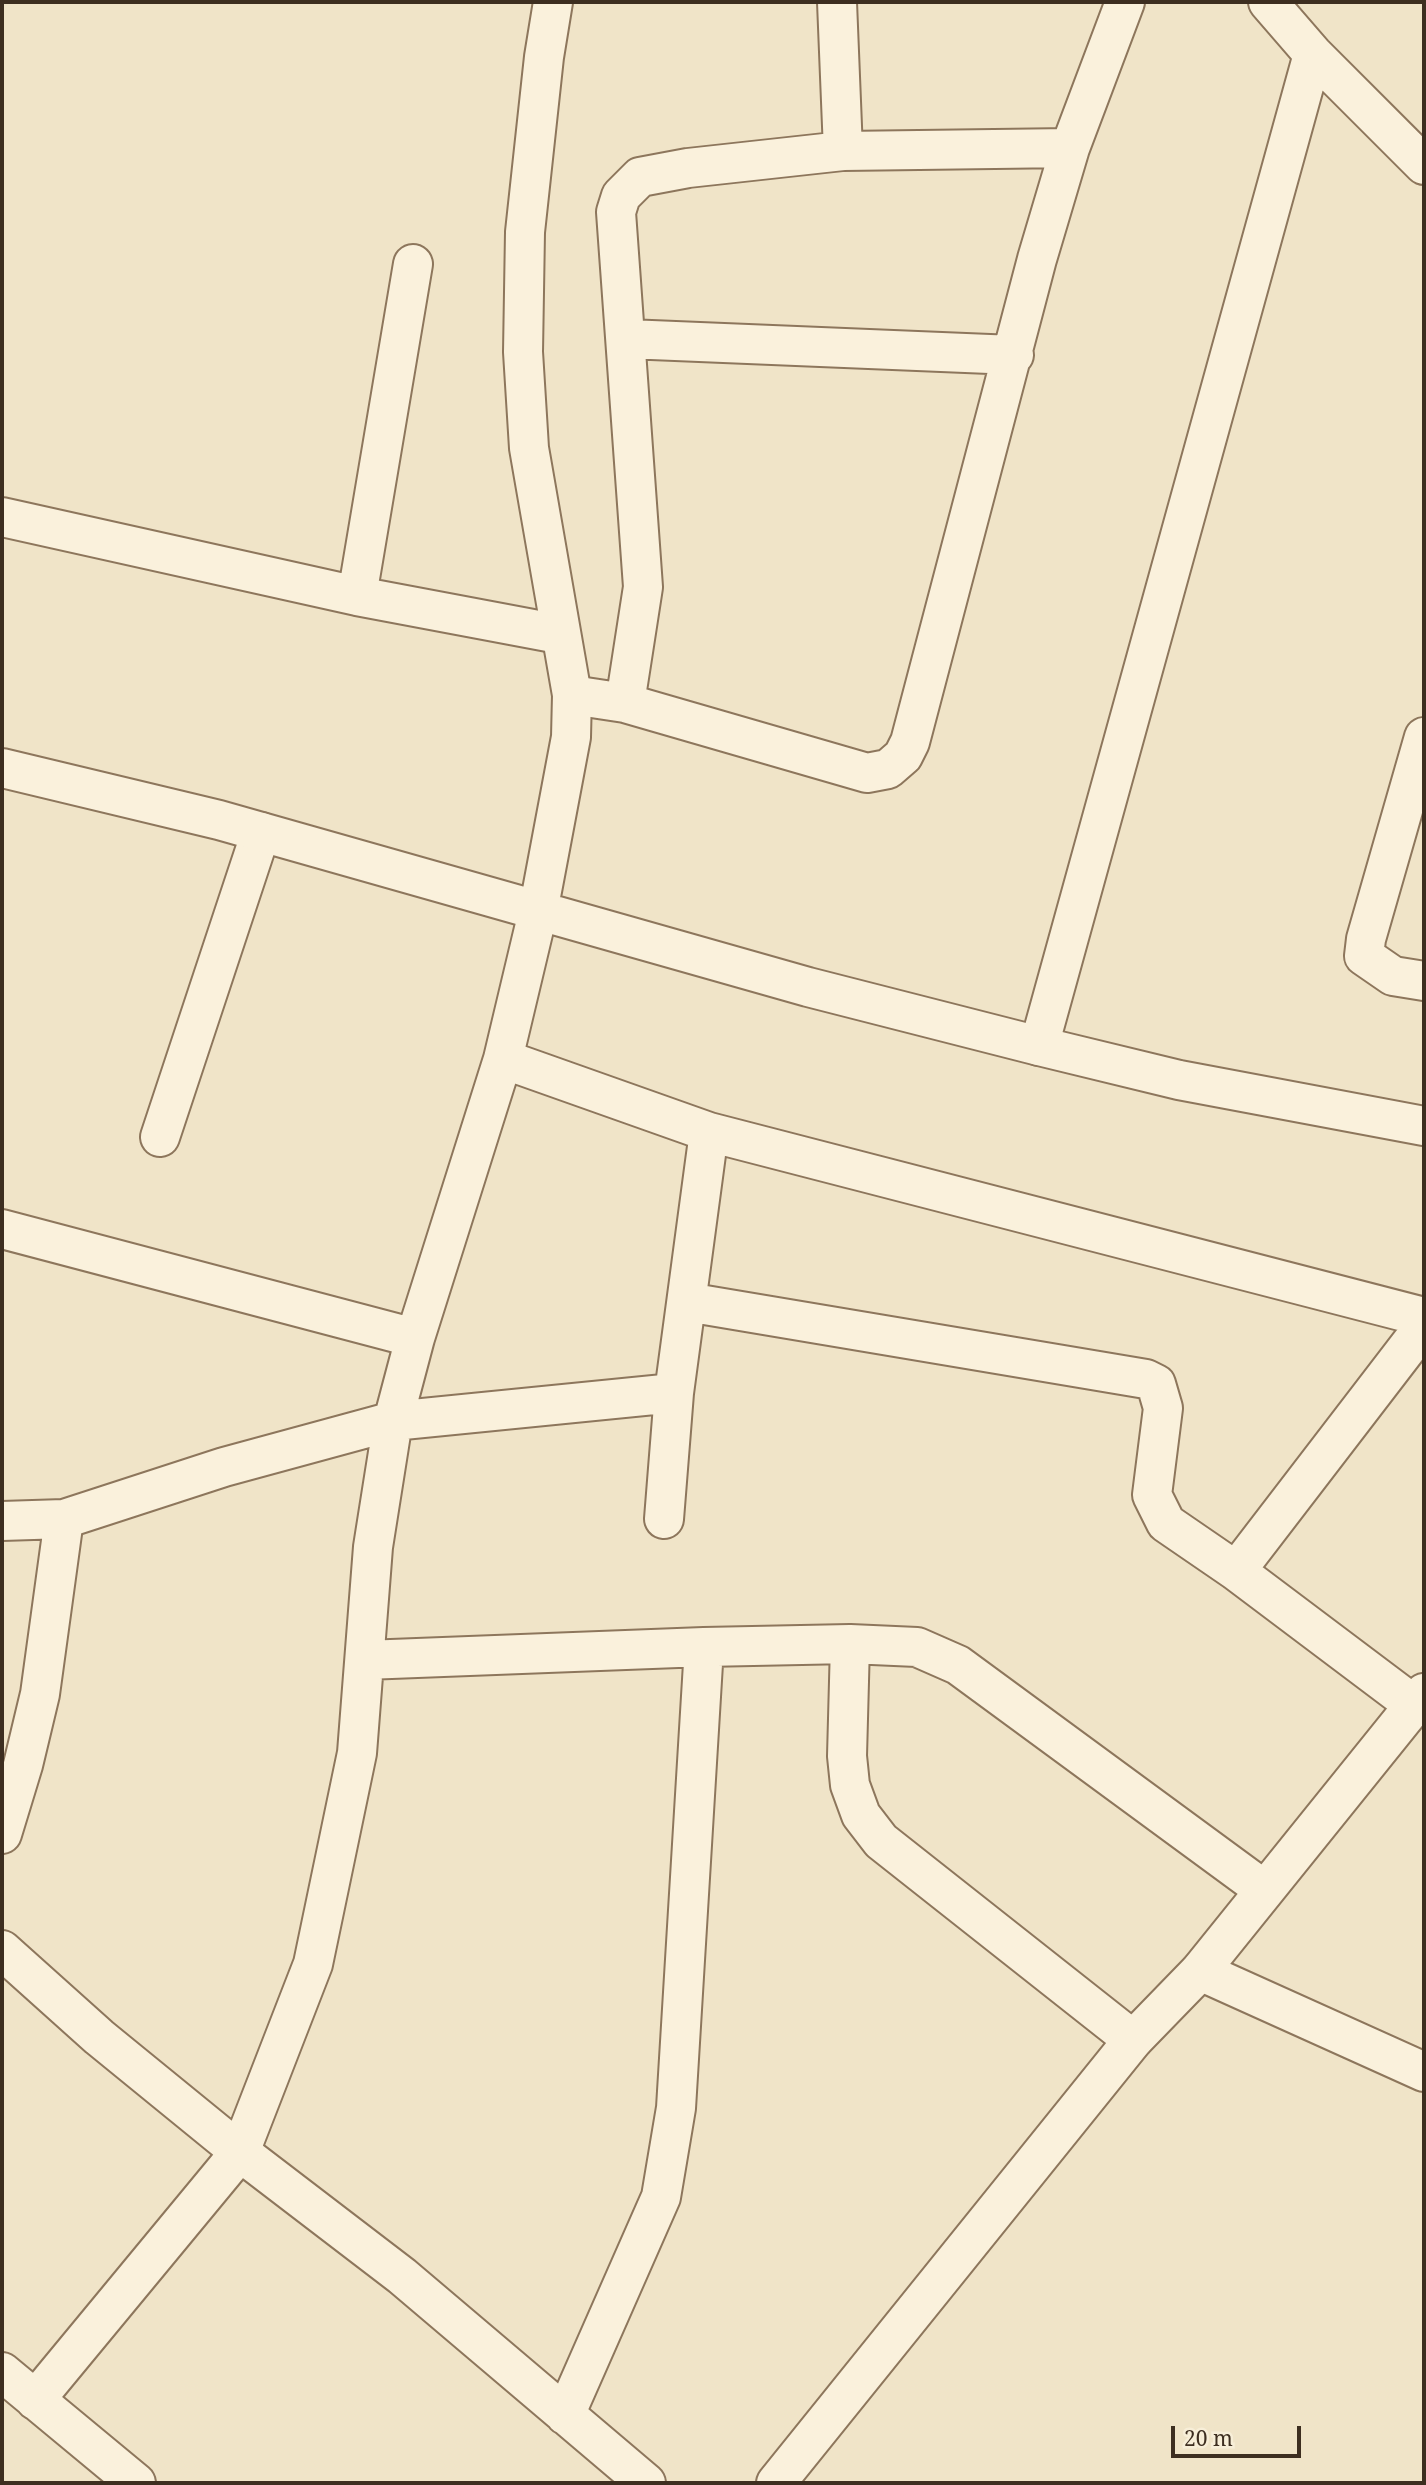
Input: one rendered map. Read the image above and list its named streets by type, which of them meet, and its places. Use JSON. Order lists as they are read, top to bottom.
{
  "scale_bar": "20 m"
}
